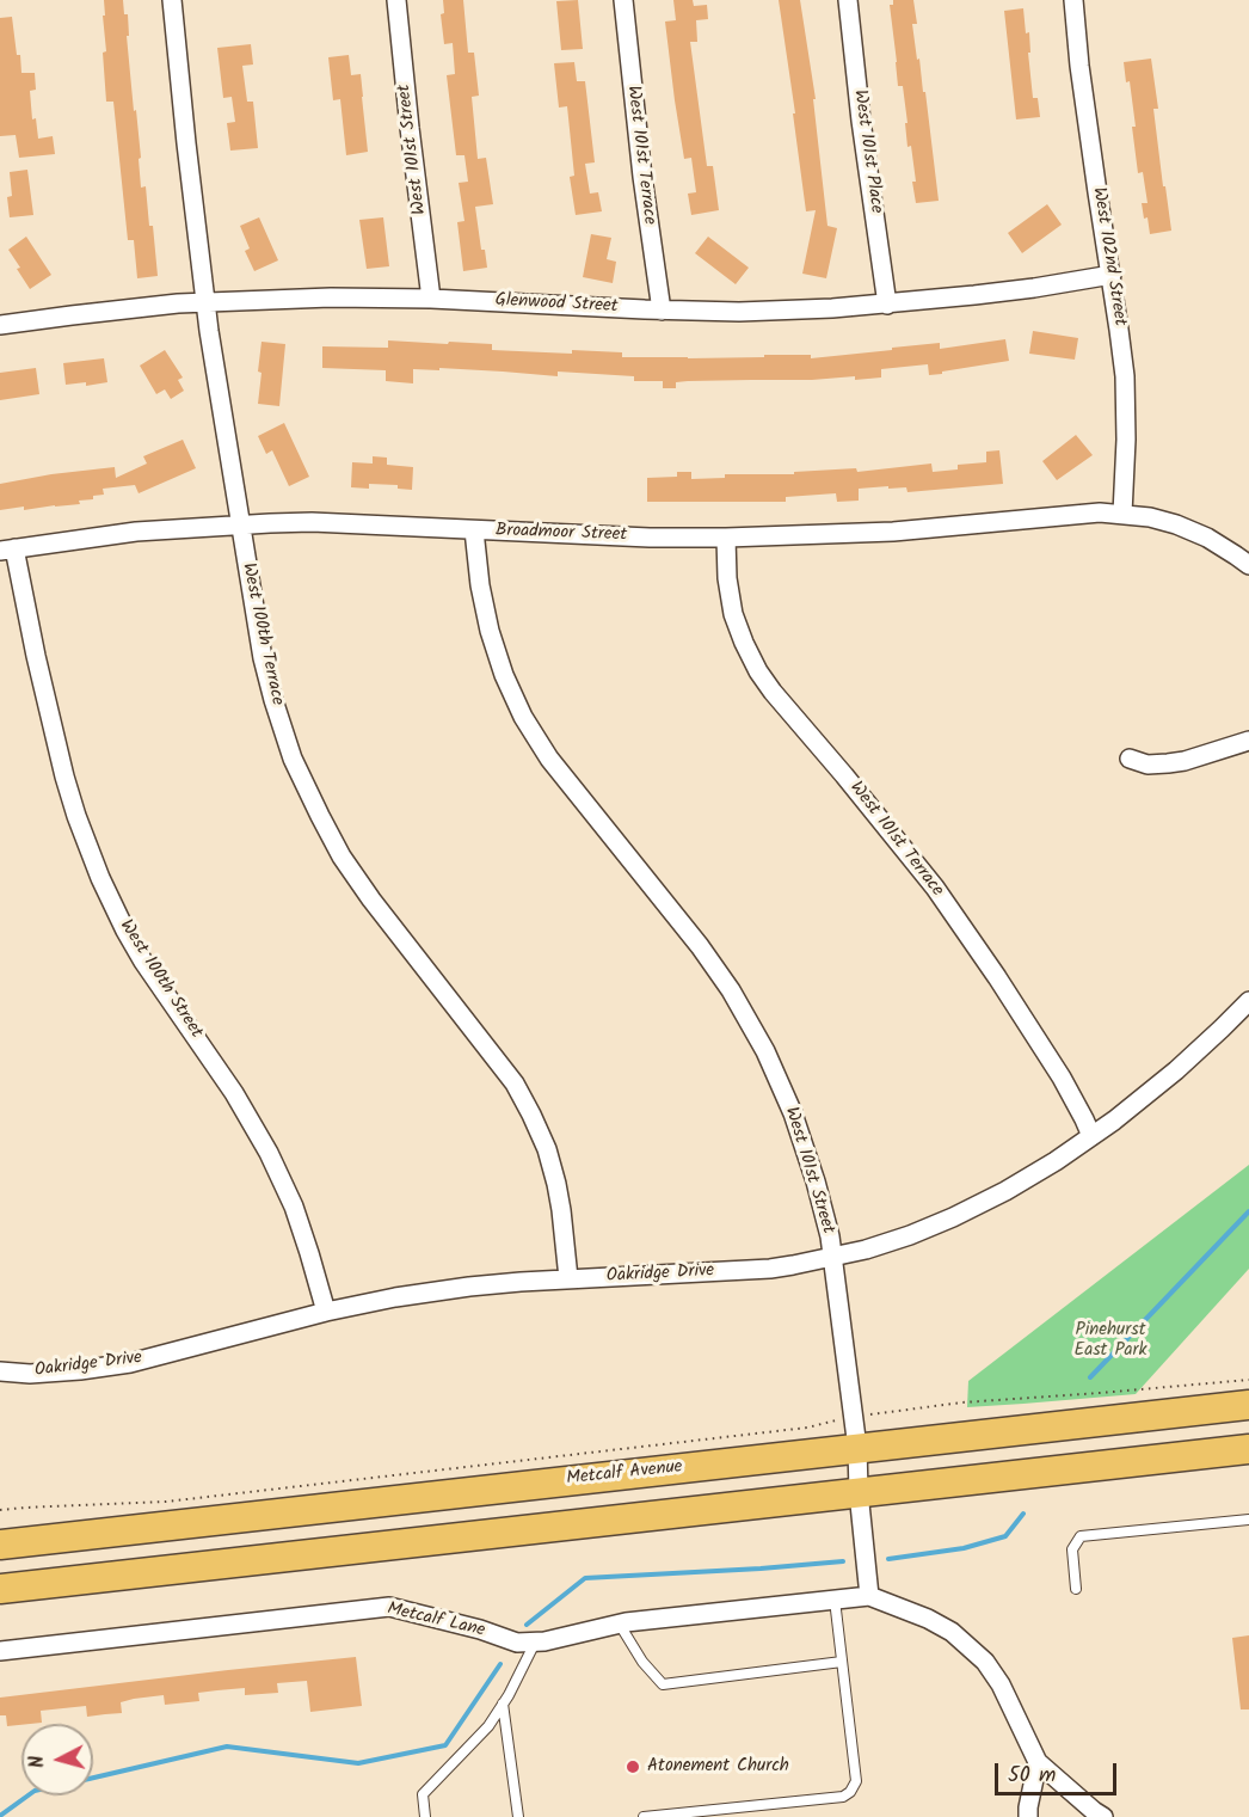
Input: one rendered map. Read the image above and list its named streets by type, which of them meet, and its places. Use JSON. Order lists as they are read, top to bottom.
{
  "streets": {
    "main road": ["Metcalf Avenue"],
    "street": [
      "West 101st Street",
      "West 101st Place",
      "West 101st Terrace",
      "West 102nd Street",
      "Glenwood Street",
      "Broadmoor Street",
      "West 100th Terrace",
      "West 100th Street",
      "Oakridge Drive",
      "Metcalf Lane"
    ]
  },
  "crossings": [
    ["West 101st Street", "Glenwood Street"],
    ["West 101st Street", "Broadmoor Street"],
    ["West 101st Street", "Oakridge Drive"],
    ["West 101st Street", "Metcalf Avenue"],
    ["West 101st Street", "Metcalf Lane"],
    ["West 101st Place", "Glenwood Street"],
    ["West 101st Terrace", "Glenwood Street"],
    ["West 101st Terrace", "Broadmoor Street"],
    ["West 101st Terrace", "Oakridge Drive"],
    ["West 102nd Street", "Glenwood Street"],
    ["West 102nd Street", "Broadmoor Street"],
    ["Glenwood Street", "West 100th Terrace"],
    ["Broadmoor Street", "West 100th Terrace"],
    ["Broadmoor Street", "West 100th Street"],
    ["West 100th Terrace", "Oakridge Drive"],
    ["West 100th Street", "Oakridge Drive"]
  ],
  "parks": ["Pinehurst East Park"],
  "places": ["Atonement Church"],
  "scale_bar": "50 m",
  "north": "left"
}
